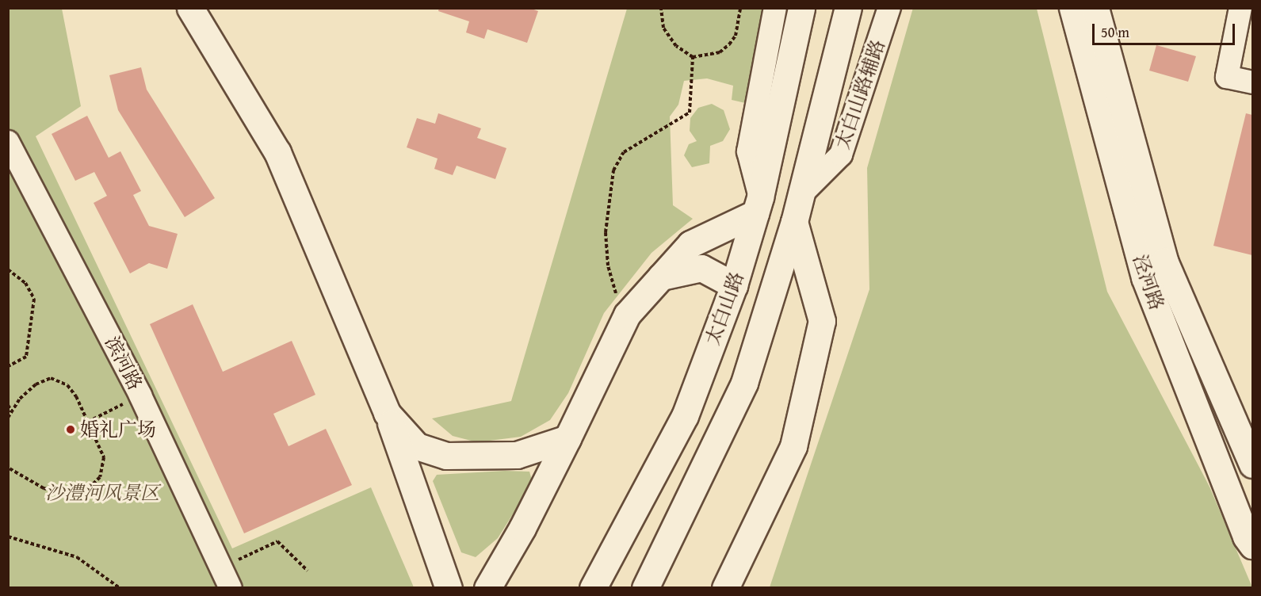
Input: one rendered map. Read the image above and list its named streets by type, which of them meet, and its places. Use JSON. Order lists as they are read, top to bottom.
{
  "streets": {
    "street": [
      "太白山路辅路",
      "泾河路",
      "太白山路",
      "滨河路"
    ]
  },
  "parks": ["沙澧河风景区"],
  "places": ["婚礼广场"],
  "scale_bar": "50 m"
}
